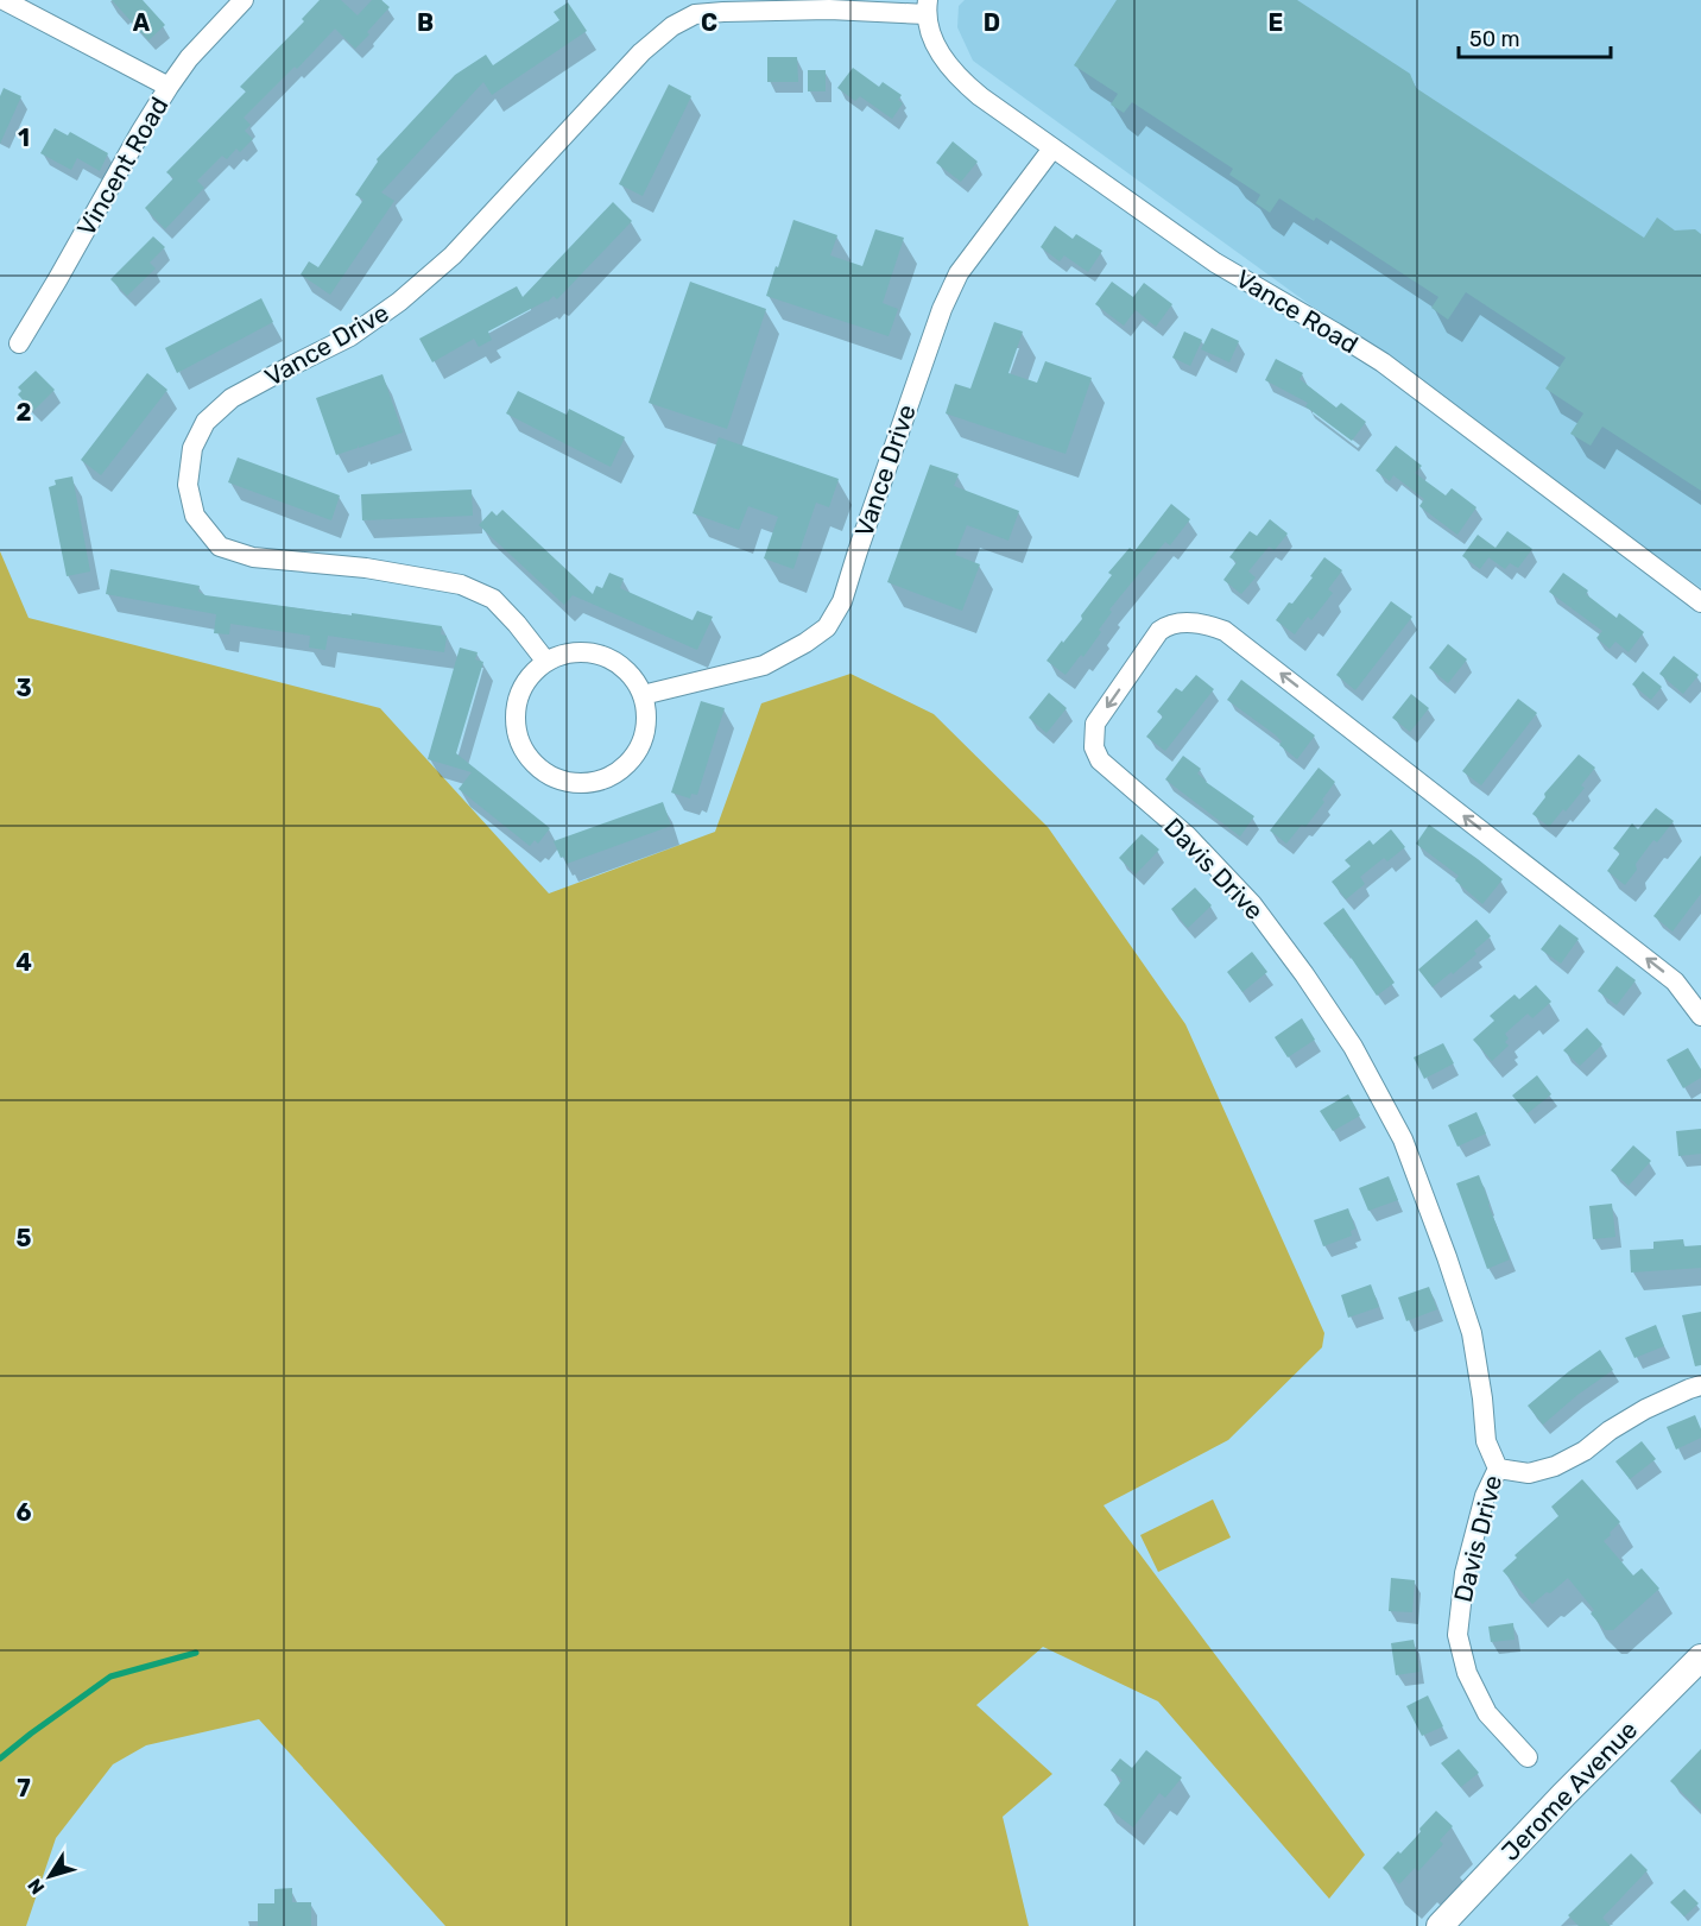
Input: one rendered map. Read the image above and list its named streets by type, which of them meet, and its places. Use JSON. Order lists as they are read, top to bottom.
{
  "streets": {
    "main road": ["Jerome Avenue"],
    "street": [
      "Vincent Road",
      "Vance Road",
      "Vance Drive",
      "Davis Drive"
    ]
  },
  "crossings": [
    ["Vance Road", "Vance Drive"]
  ],
  "scale_bar": "50 m",
  "north": "bottom left",
  "grid": {
    "columns": [
      "A",
      "B",
      "C",
      "D",
      "E"
    ],
    "rows": [
      "1",
      "2",
      "3",
      "4",
      "5",
      "6",
      "7"
    ]
  }
}
